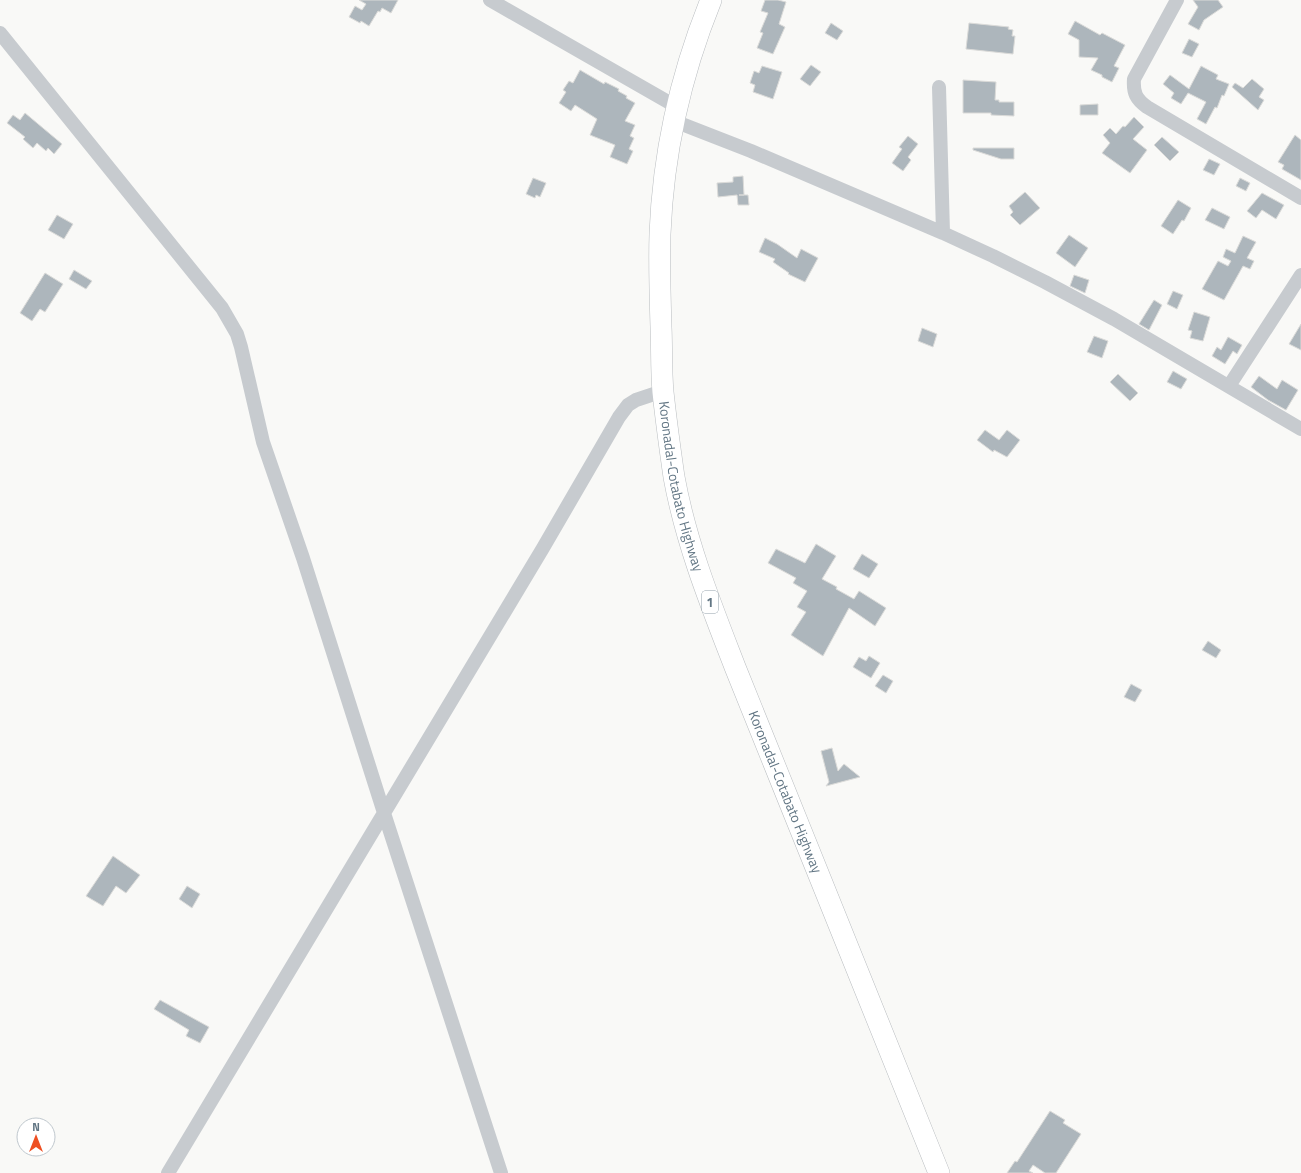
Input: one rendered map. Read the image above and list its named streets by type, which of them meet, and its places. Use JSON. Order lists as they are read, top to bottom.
{
  "streets": {
    "highway": ["Koronadal-Cotabato Highway", "1"]
  },
  "north": "top"
}
